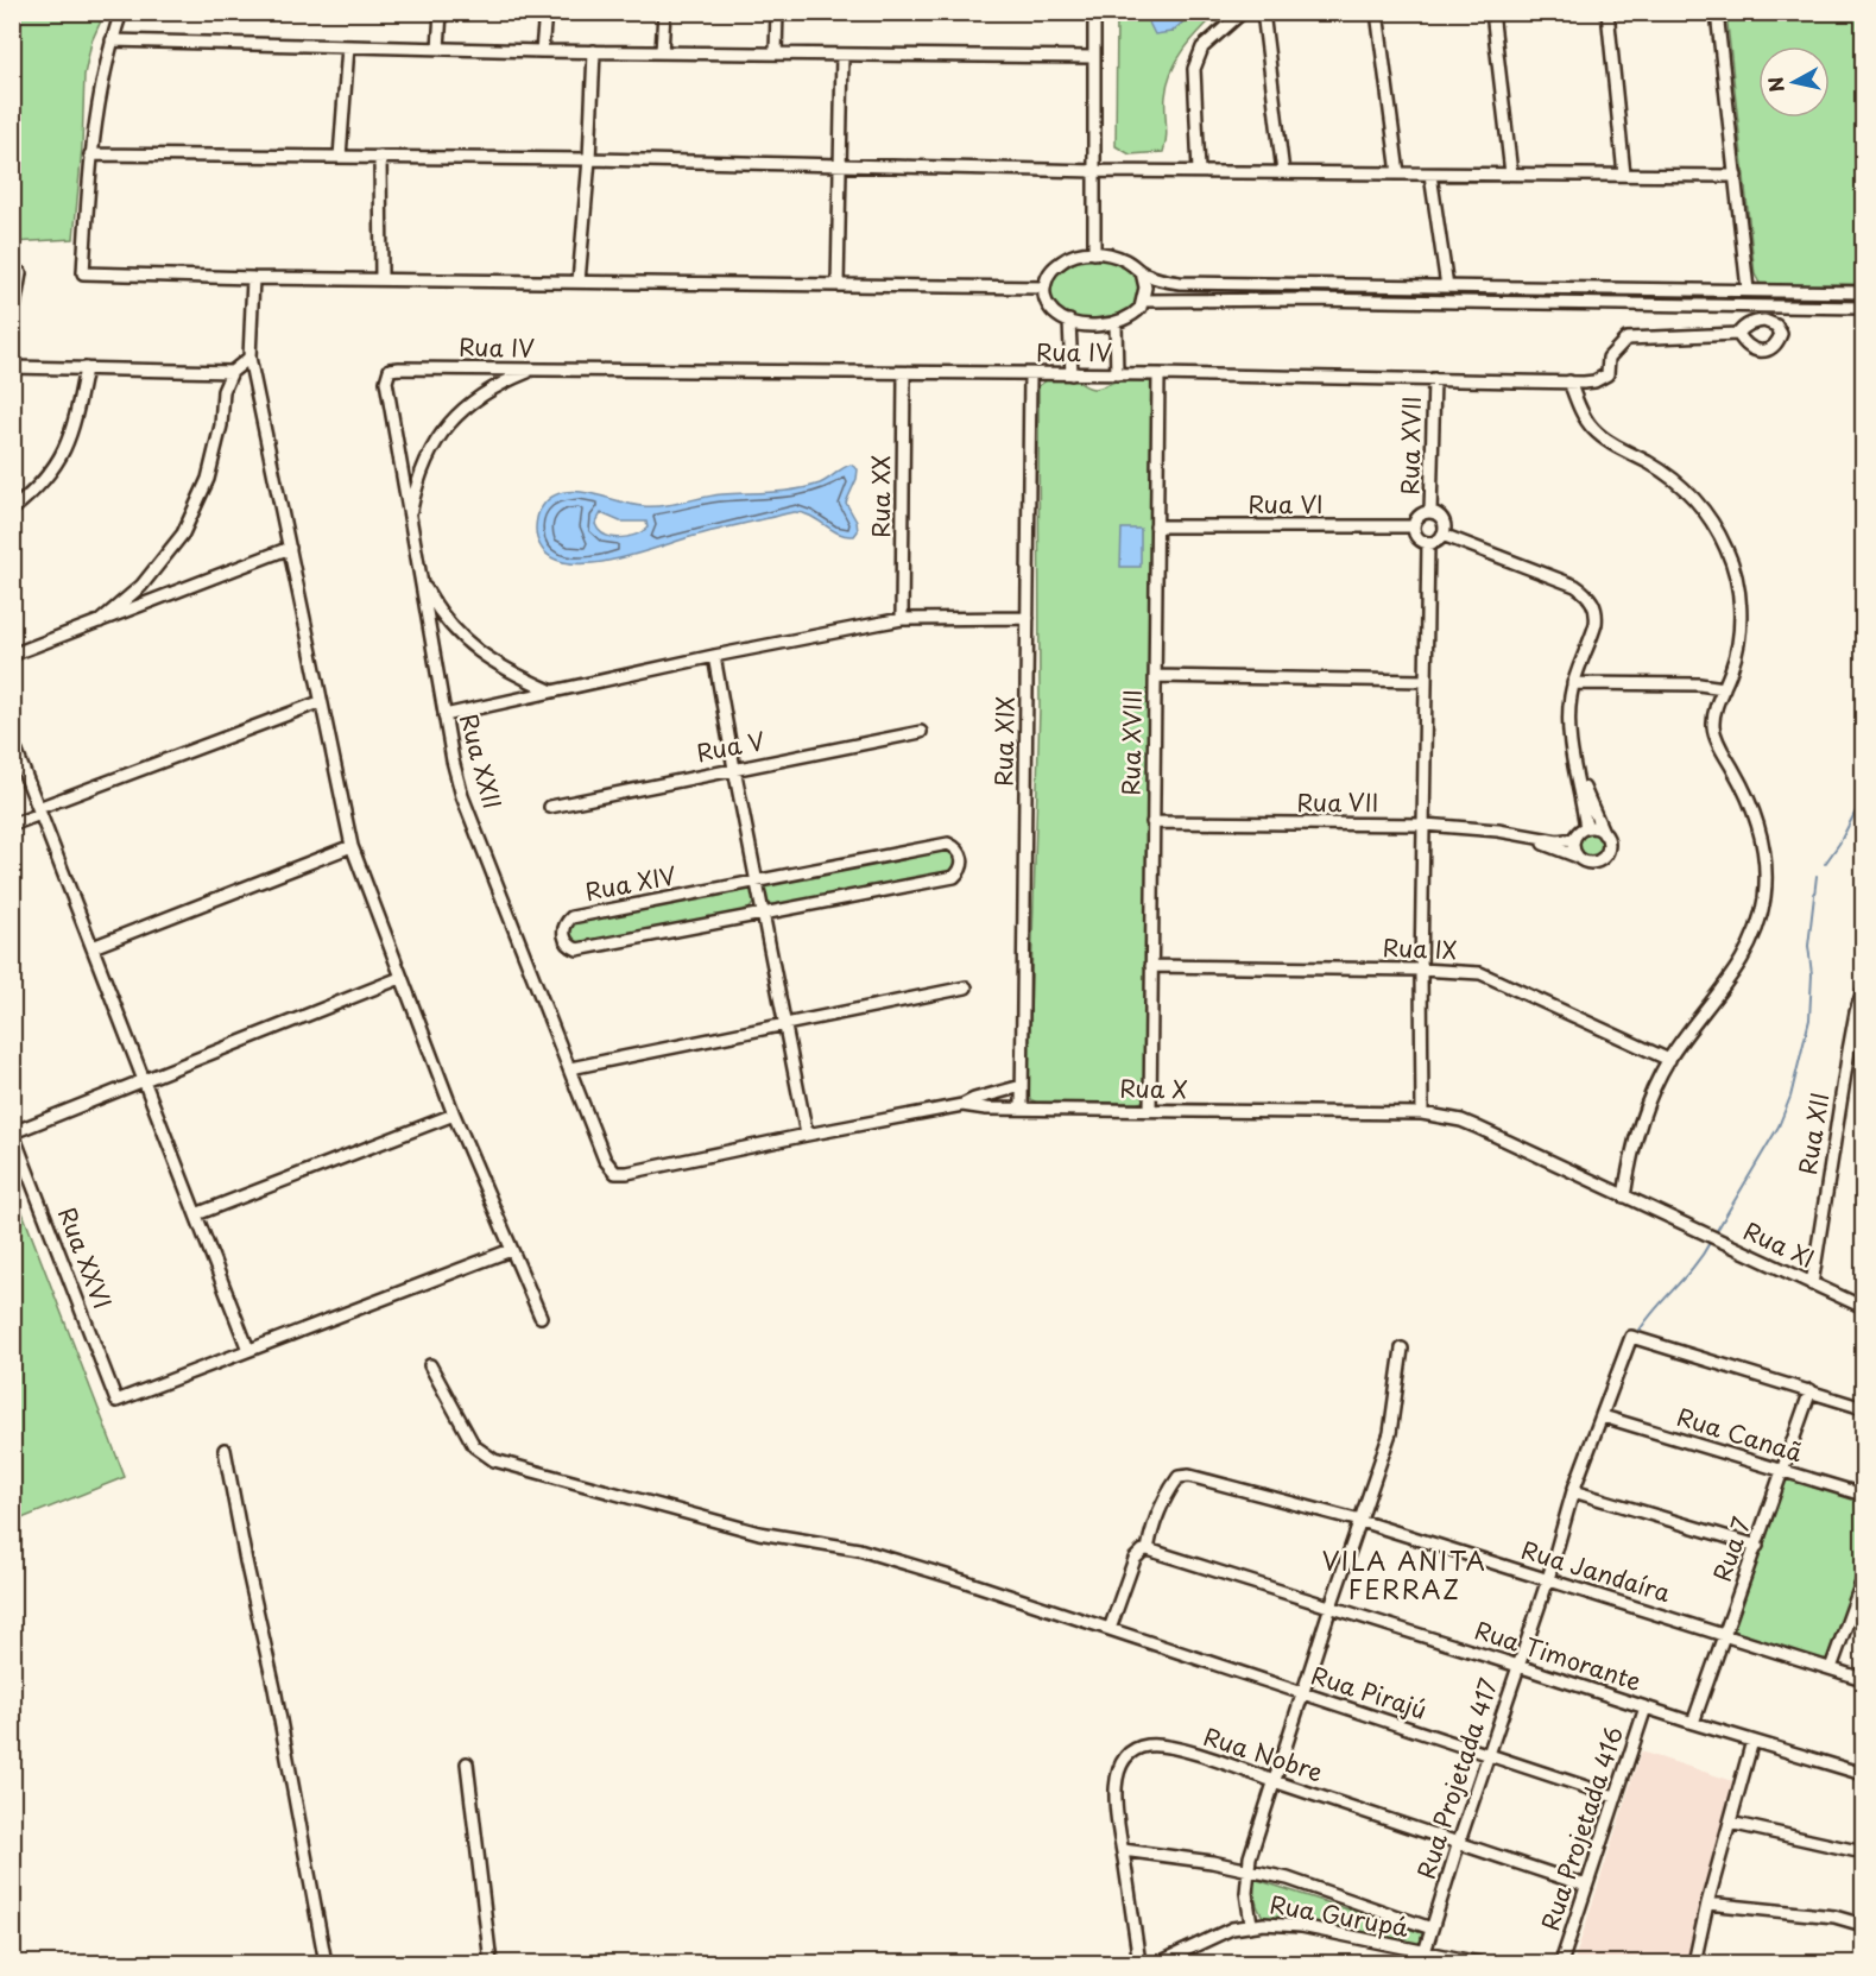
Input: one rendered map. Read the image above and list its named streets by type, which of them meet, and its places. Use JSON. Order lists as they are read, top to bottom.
{
  "streets": {
    "street": [
      "Rua IV",
      "Rua XVII",
      "Rua XX",
      "Rua VI",
      "Rua XIX",
      "Rua XVIII",
      "Rua V",
      "Rua XXII",
      "Rua VII",
      "Rua XIV",
      "Rua IX",
      "Rua X",
      "Rua XII",
      "Rua XI",
      "Rua XXVI",
      "Rua Canaã",
      "Rua 7",
      "Rua Jandaíra",
      "Rua Timorante",
      "Rua Pirajú",
      "Rua Nobre",
      "Rua Projetada 417",
      "Rua Projetada 416",
      "Rua Gurupá"
    ]
  },
  "crossings": [
    ["Rua IV", "Rua XVII"],
    ["Rua IV", "Rua XX"],
    ["Rua IV", "Rua XIX"],
    ["Rua IV", "Rua XVIII"],
    ["Rua IV", "Rua XXII"],
    ["Rua XVII", "Rua VI"],
    ["Rua VI", "Rua XVIII"],
    ["Rua XIX", "Rua X"],
    ["Rua XVIII", "Rua VII"],
    ["Rua XVIII", "Rua IX"],
    ["Rua XVIII", "Rua X"],
    ["Rua XXII", "Rua X"],
    ["Rua X", "Rua XI"],
    ["Rua XII", "Rua XI"],
    ["Rua Canaã", "Rua 7"],
    ["Rua Canaã", "Rua Projetada 417"],
    ["Rua 7", "Rua Jandaíra"],
    ["Rua 7", "Rua Timorante"],
    ["Rua 7", "Rua Projetada 417"],
    ["Rua Jandaíra", "Rua Timorante"],
    ["Rua Jandaíra", "Rua Projetada 417"],
    ["Rua Timorante", "Rua Projetada 417"],
    ["Rua Timorante", "Rua Projetada 416"],
    ["Rua Pirajú", "Rua Projetada 417"],
    ["Rua Pirajú", "Rua Projetada 416"],
    ["Rua Nobre", "Rua Projetada 417"],
    ["Rua Nobre", "Rua Projetada 416"],
    ["Rua Projetada 417", "Rua Gurupá"]
  ],
  "districts": ["VILA ANITA FERRAZ"],
  "north": "left"
}
